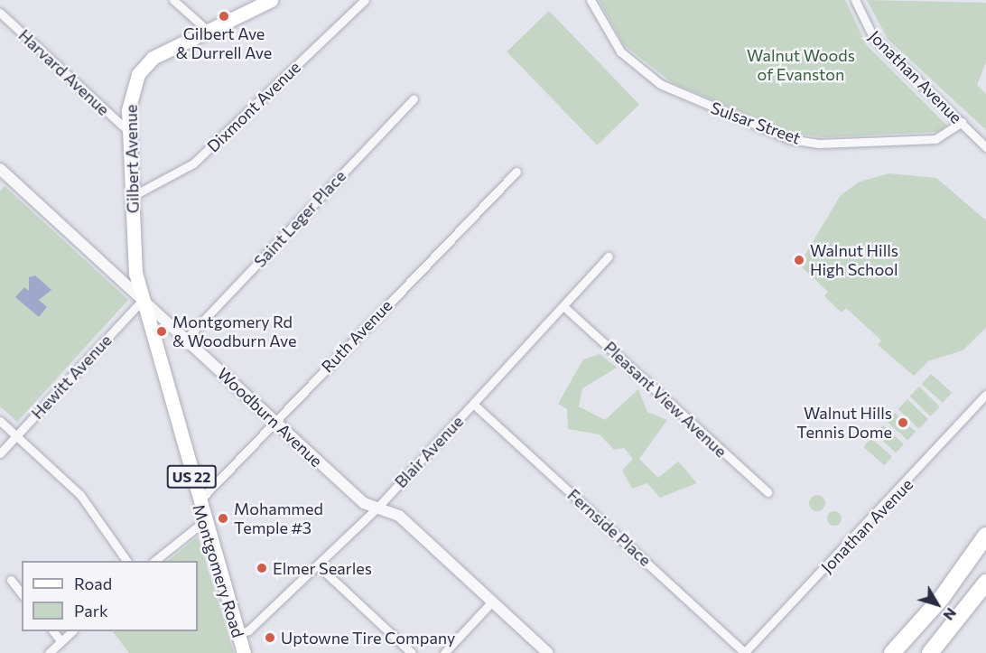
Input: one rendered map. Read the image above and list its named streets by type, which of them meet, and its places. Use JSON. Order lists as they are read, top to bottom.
{
  "streets": {
    "main road": ["Gilbert Avenue", "US 22", "Montgomery Road"],
    "street": [
      "Harvard Avenue",
      "Jonathan Avenue",
      "Dixmont Avenue",
      "Sulsar Street",
      "Saint Leger Place",
      "Ruth Avenue",
      "Hewitt Avenue",
      "Pleasant View Avenue",
      "Woodburn Avenue",
      "Blair Avenue",
      "Fernside Place"
    ]
  },
  "crossings": [
    ["Harvard Avenue", "Gilbert Avenue"],
    ["Jonathan Avenue", "Sulsar Street"],
    ["Jonathan Avenue", "Fernside Place"],
    ["Dixmont Avenue", "Gilbert Avenue"],
    ["Gilbert Avenue", "Hewitt Avenue"],
    ["Gilbert Avenue", "Woodburn Avenue"],
    ["Gilbert Avenue", "Montgomery Road"],
    ["Saint Leger Place", "Woodburn Avenue"],
    ["Ruth Avenue", "Woodburn Avenue"],
    ["Ruth Avenue", "Montgomery Road"],
    ["Hewitt Avenue", "Woodburn Avenue"],
    ["Hewitt Avenue", "Montgomery Road"],
    ["Pleasant View Avenue", "Blair Avenue"],
    ["Woodburn Avenue", "Blair Avenue"],
    ["Woodburn Avenue", "Montgomery Road"],
    ["Blair Avenue", "Fernside Place"],
    ["Blair Avenue", "Montgomery Road"]
  ],
  "parks": ["Walnut Woods of Evanston"],
  "places": [
    "Gilbert Ave & Durrell Ave",
    "Walnut Hills High School",
    "Montgomery Rd & Woodburn Ave",
    "Walnut Hills Tennis Dome",
    "Mohammed Temple #3",
    "Elmer Searles",
    "Uptowne Tire Company"
  ],
  "legend": ["Road", "Park"],
  "north": "bottom right"
}
